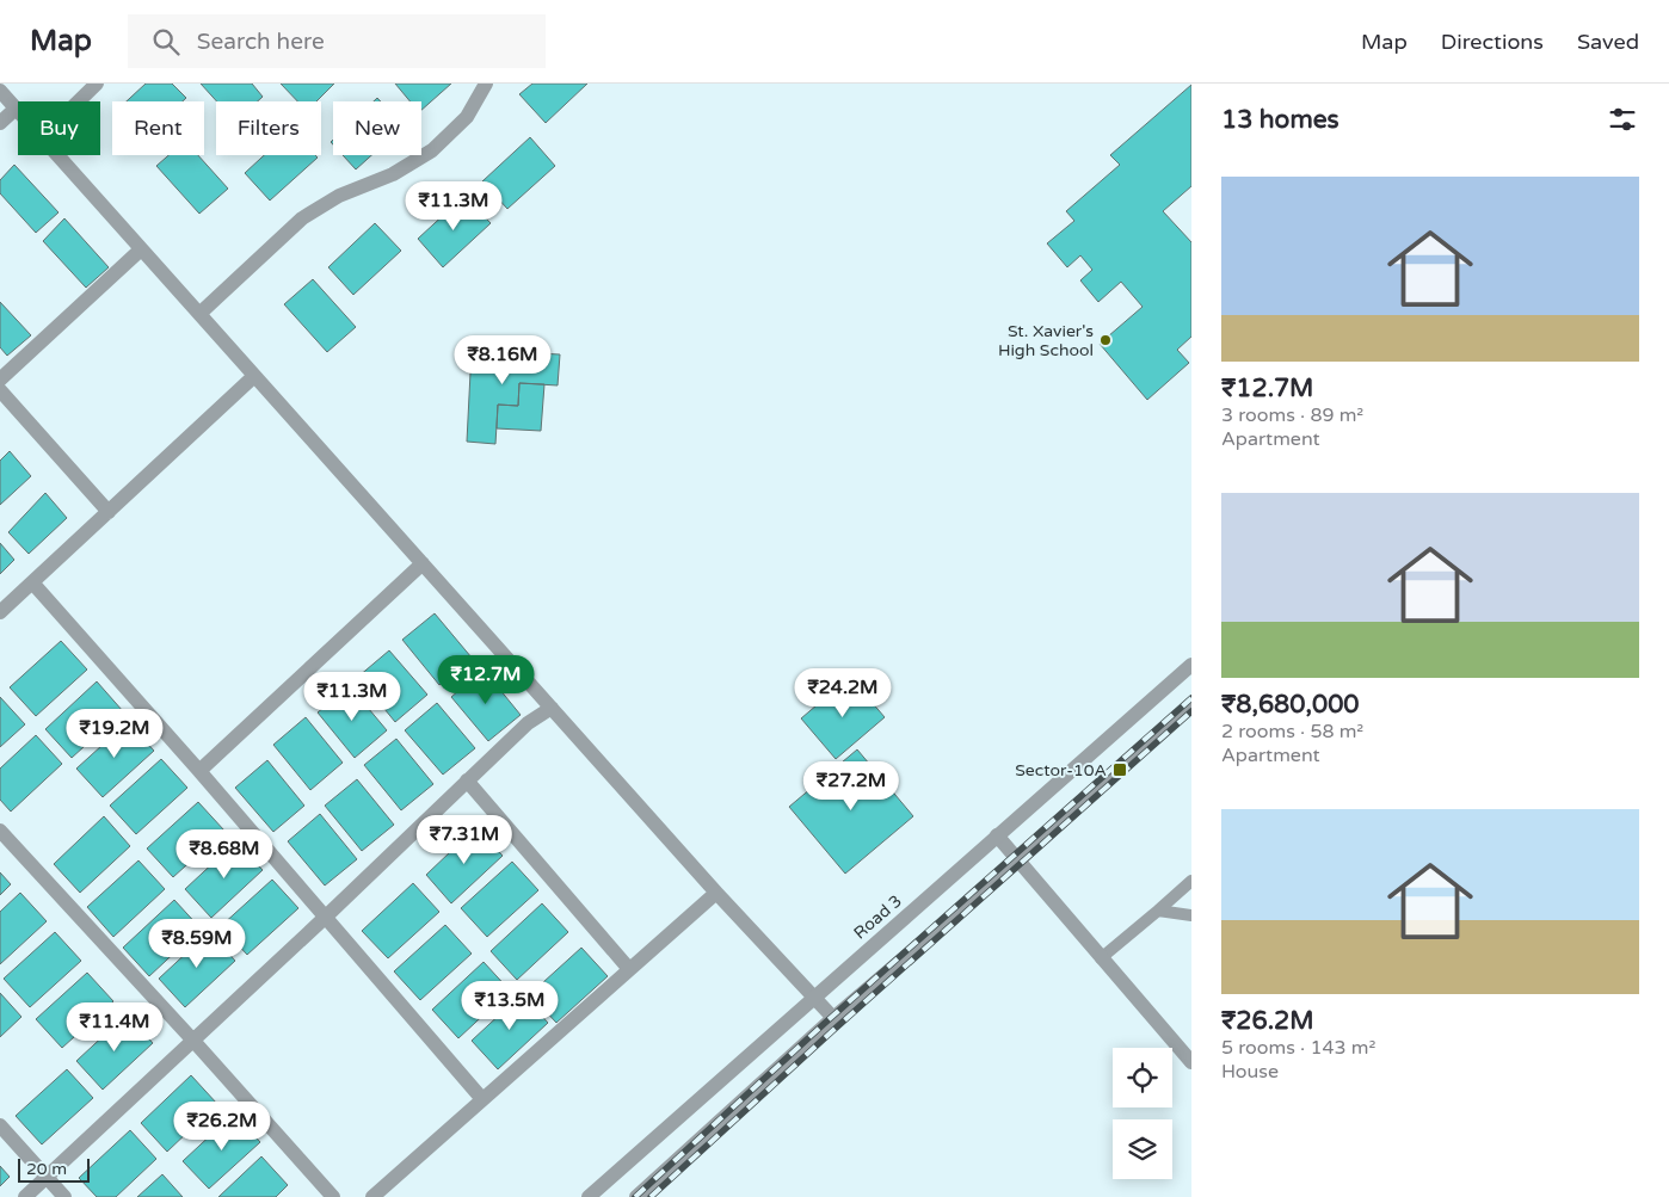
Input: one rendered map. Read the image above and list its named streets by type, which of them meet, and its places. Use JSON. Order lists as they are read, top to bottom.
{
  "streets": {
    "street": ["Road 3"]
  },
  "places": {
    "other": ["St. Xavier's High School"],
    "transit": ["Sector-10A"]
  },
  "scale_bar": "20 m",
  "page": {
    "header": "Map",
    "search": "Search here",
    "nav": ["Map", "Directions", "Saved"],
    "heading": "13 homes",
    "chip": [
      "Buy",
      "Rent",
      "Filters",
      "New"
    ],
    "list": [
      {
        "name": "₹12.7M",
        "note": "3 rooms · 89 m² · Apartment"
      },
      {
        "name": "₹8,680,000",
        "note": "2 rooms · 58 m² · Apartment"
      },
      {
        "name": "₹26.2M",
        "note": "5 rooms · 143 m² · House"
      }
    ],
    "price": [
      "₹11.3M",
      "₹8.16M",
      "₹12.7M",
      "₹24.2M",
      "₹11.3M",
      "₹19.2M",
      "₹27.2M",
      "₹7.31M",
      "₹8.68M",
      "₹8.59M",
      "₹13.5M",
      "₹11.4M",
      "₹26.2M"
    ],
    "scale": "20 m"
  }
}
